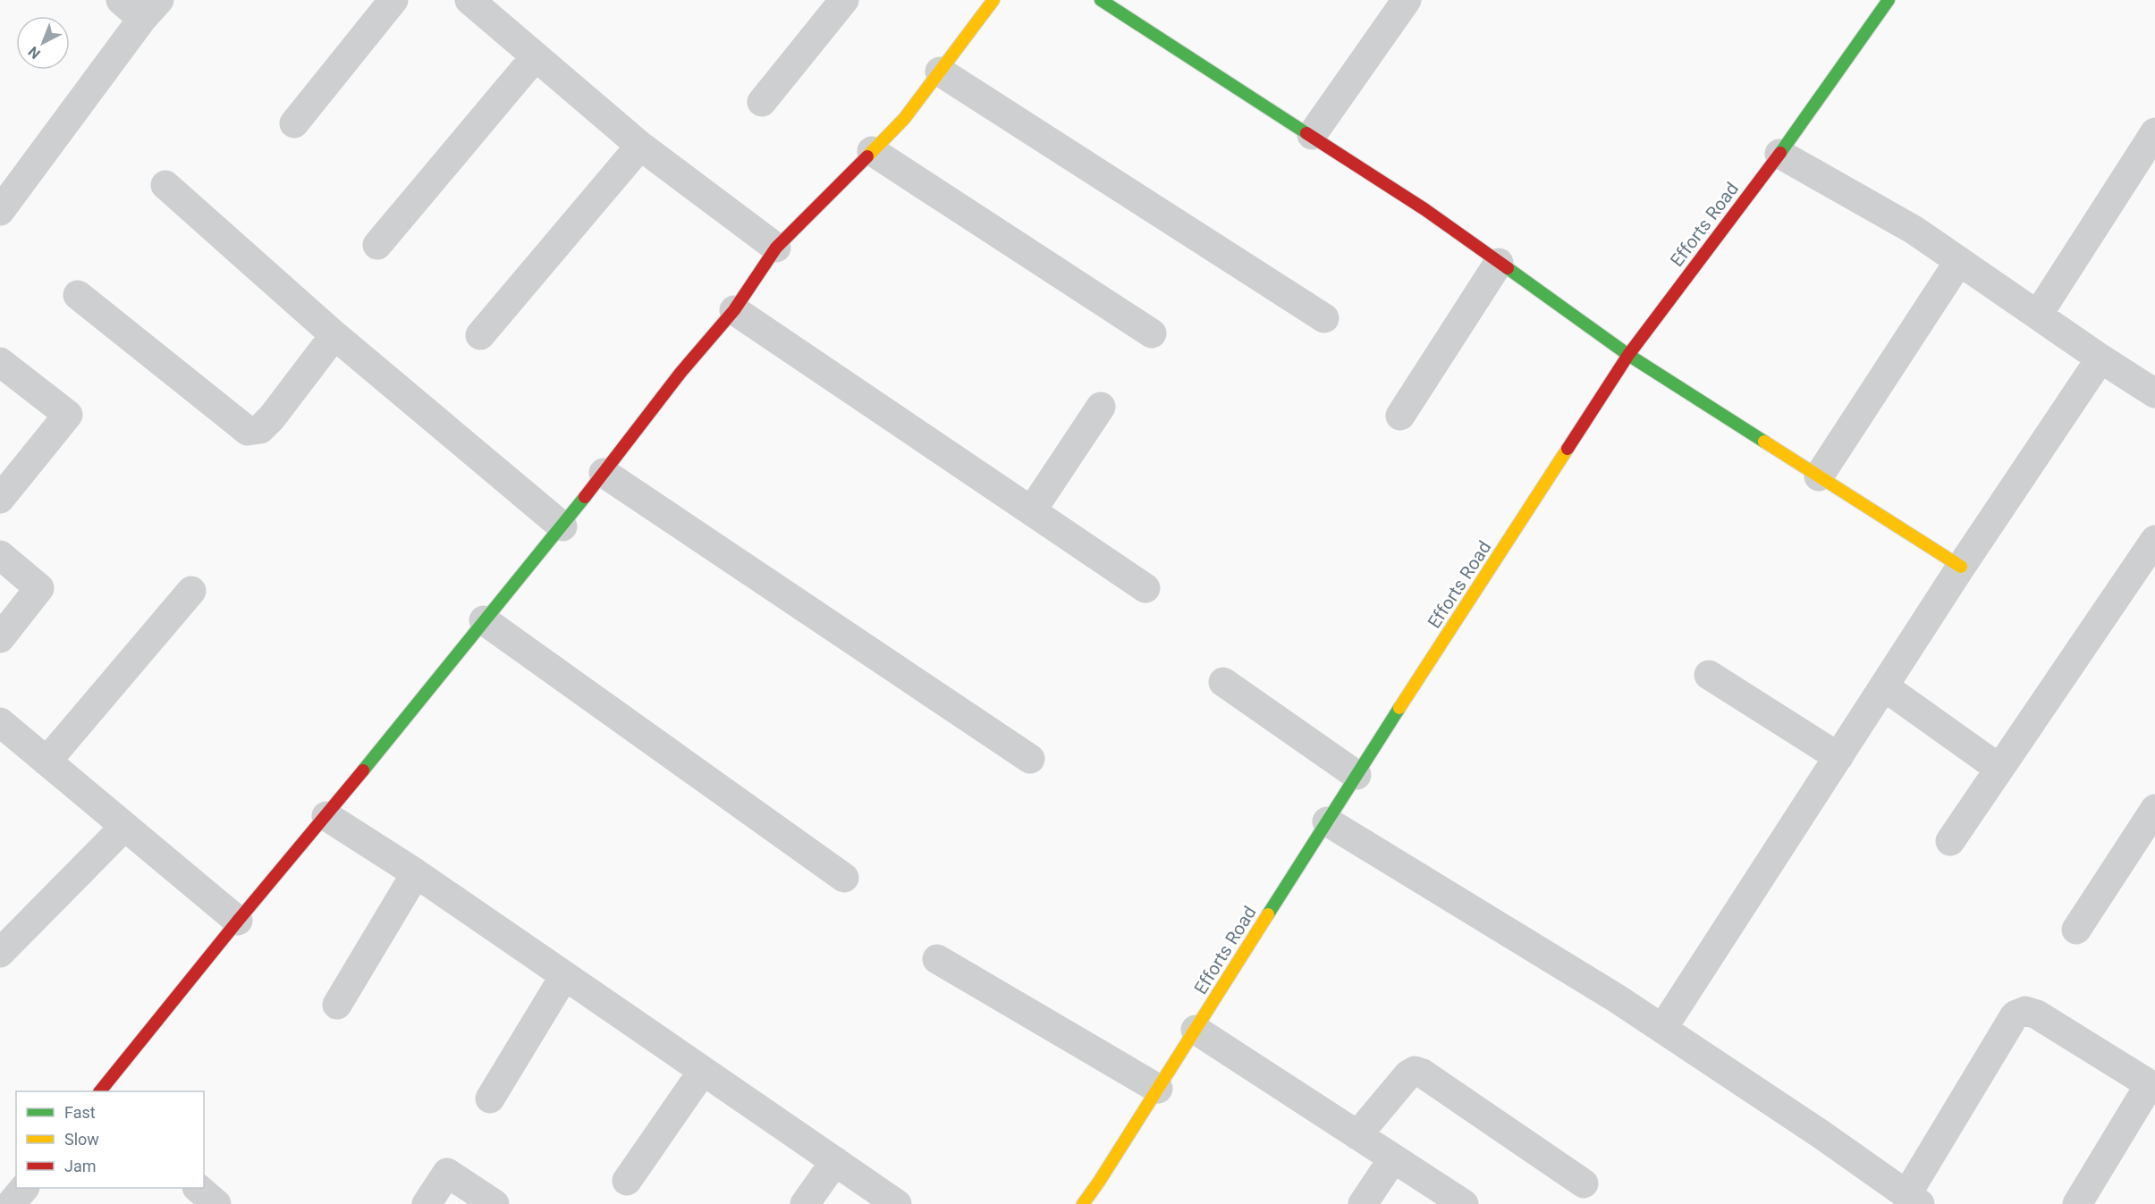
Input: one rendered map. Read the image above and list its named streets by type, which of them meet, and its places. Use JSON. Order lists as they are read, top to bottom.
{
  "streets": {
    "street": ["Efforts Road"]
  },
  "legend": ["Fast", "Slow", "Jam"],
  "north": "bottom left"
}
